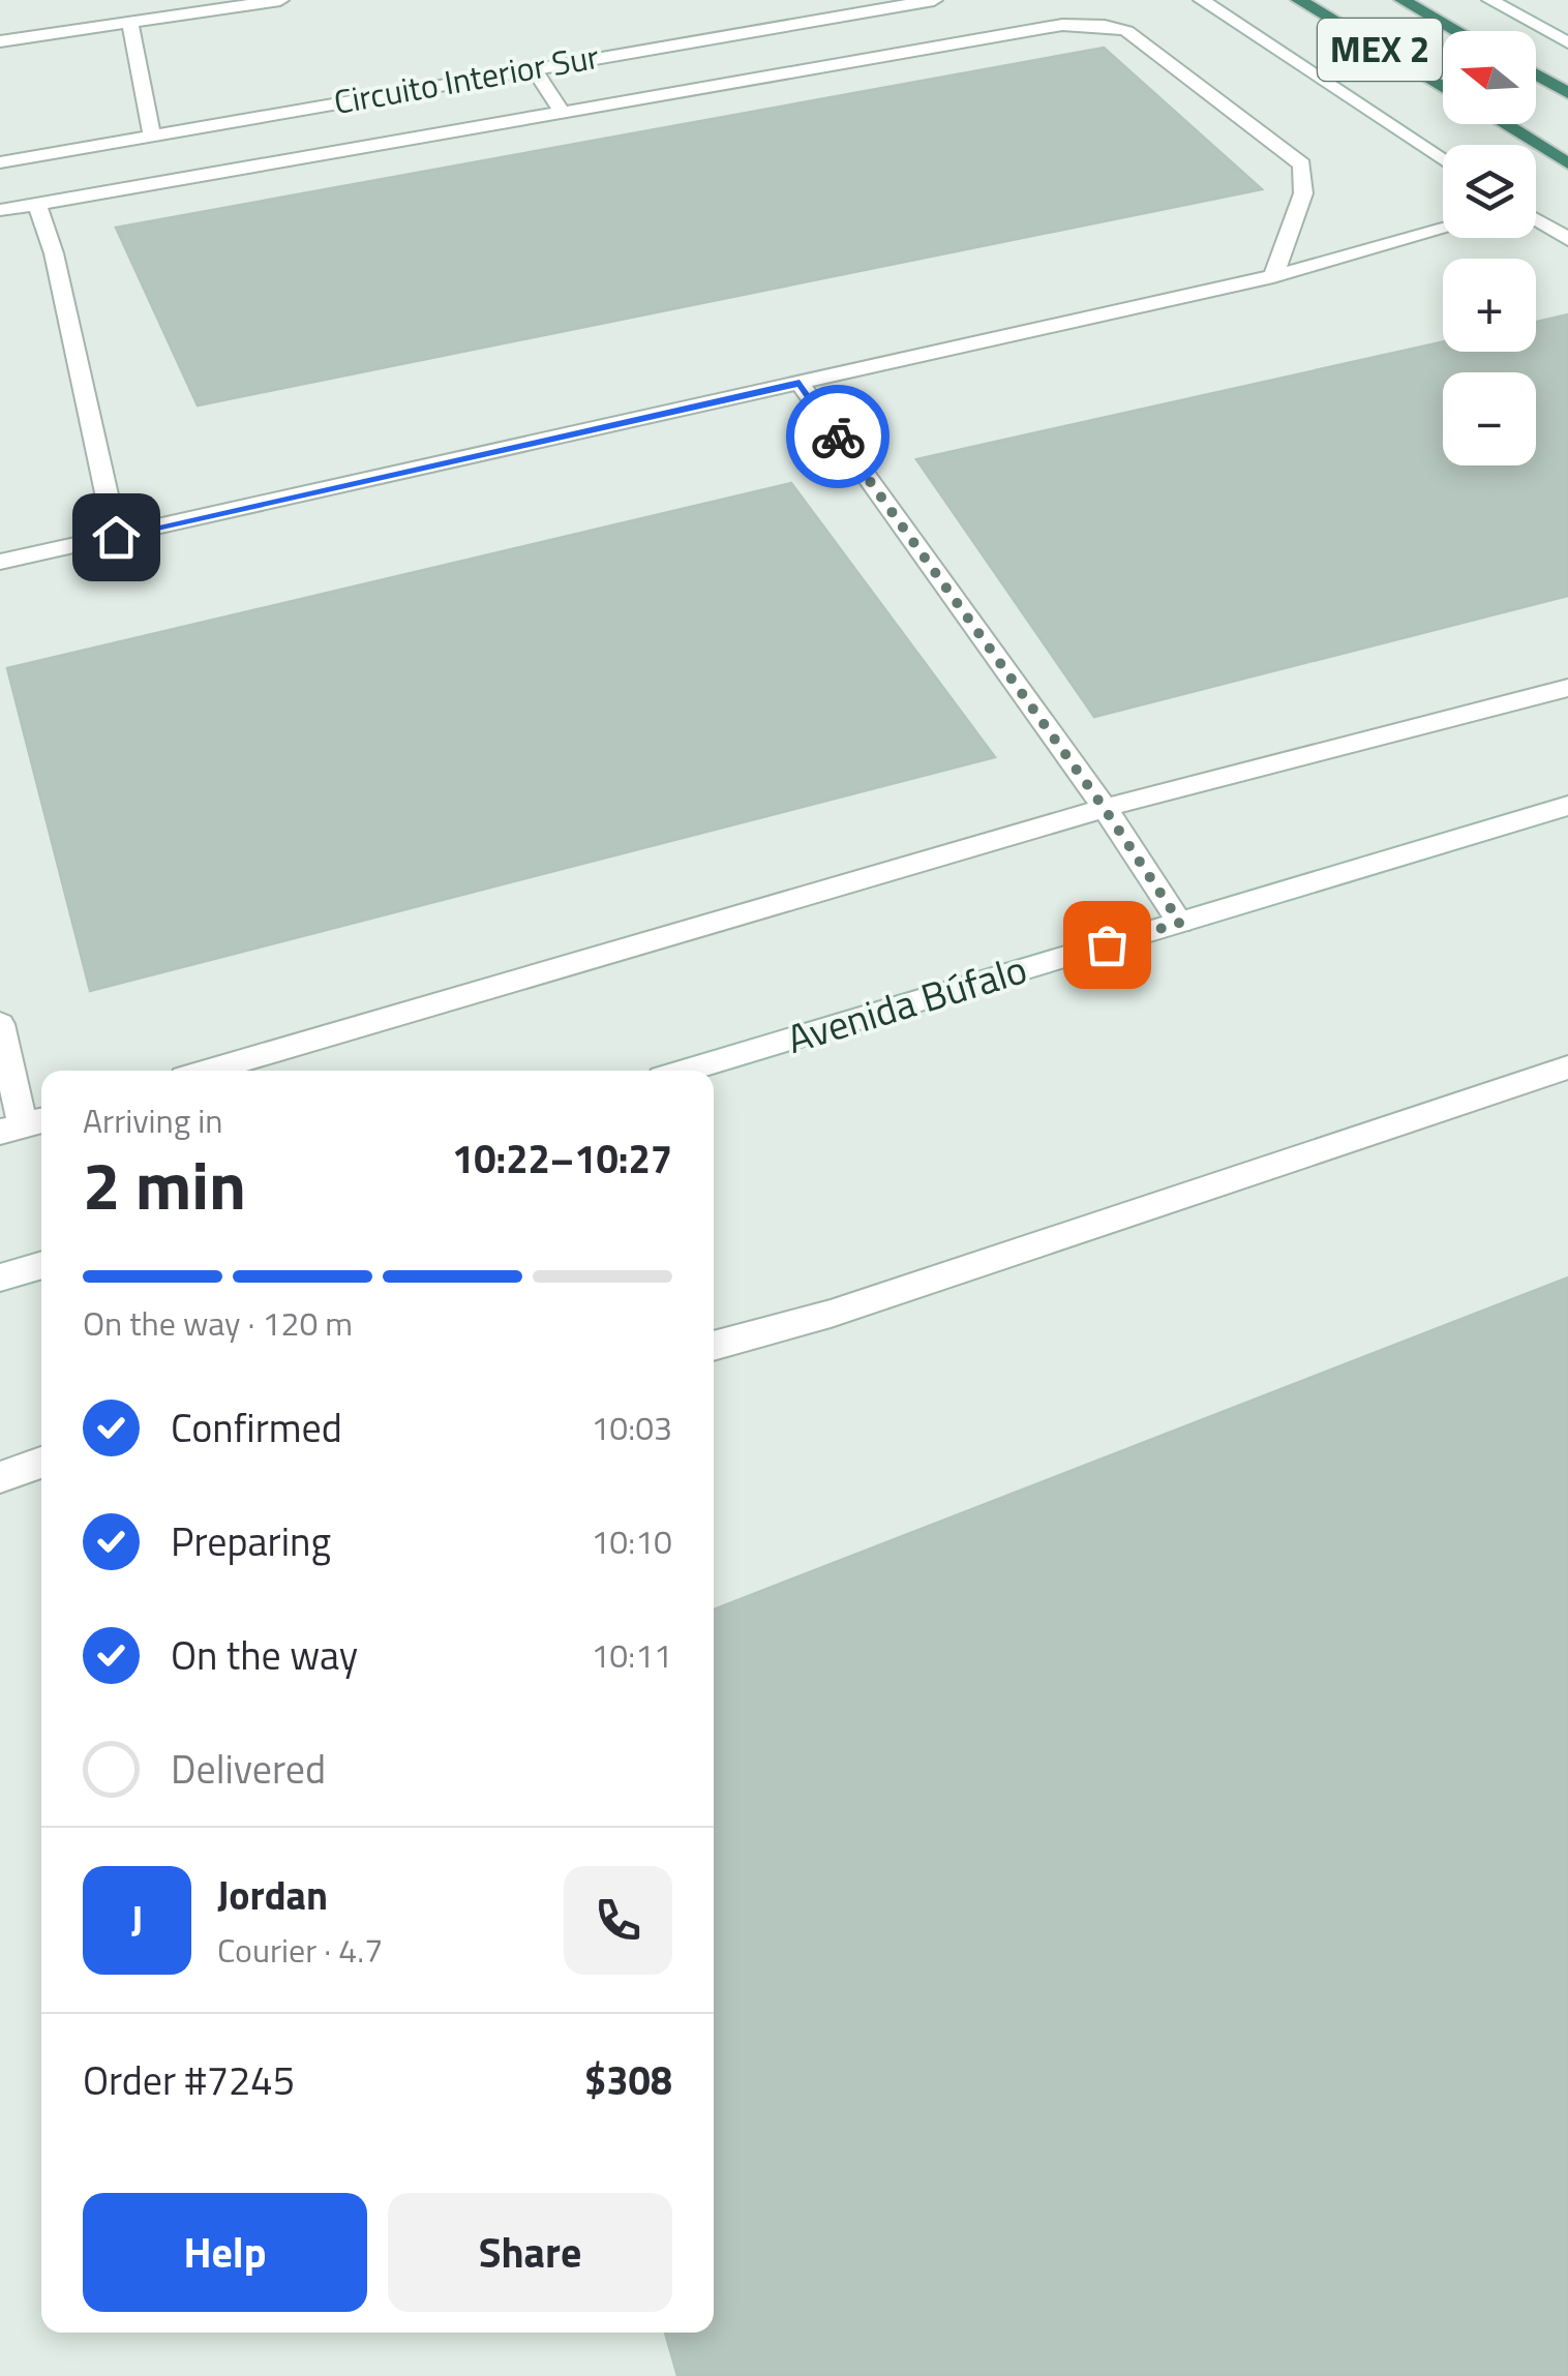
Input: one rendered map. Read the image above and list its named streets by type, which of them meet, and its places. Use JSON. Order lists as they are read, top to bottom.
{
  "streets": {
    "highway": ["MEX 2"],
    "street": ["Circuito Interior Sur", "Avenida Búfalo"]
  },
  "north": "left",
  "page": {
    "map_buttons": ["+", "−"],
    "heading": ["2 min", "Arriving in", "10:22–10:27"],
    "panel": [
      "Jordan",
      "Courier · 4.7",
      "Order #7245",
      "$308"
    ],
    "bar": "On the way · 120 m",
    "list": [
      ["Confirmed", "10:03"],
      ["Preparing", "10:10"],
      ["On the way", "10:11"],
      "Delivered"
    ],
    "round": "J",
    "buttons": ["Help", "Share"]
  }
}
